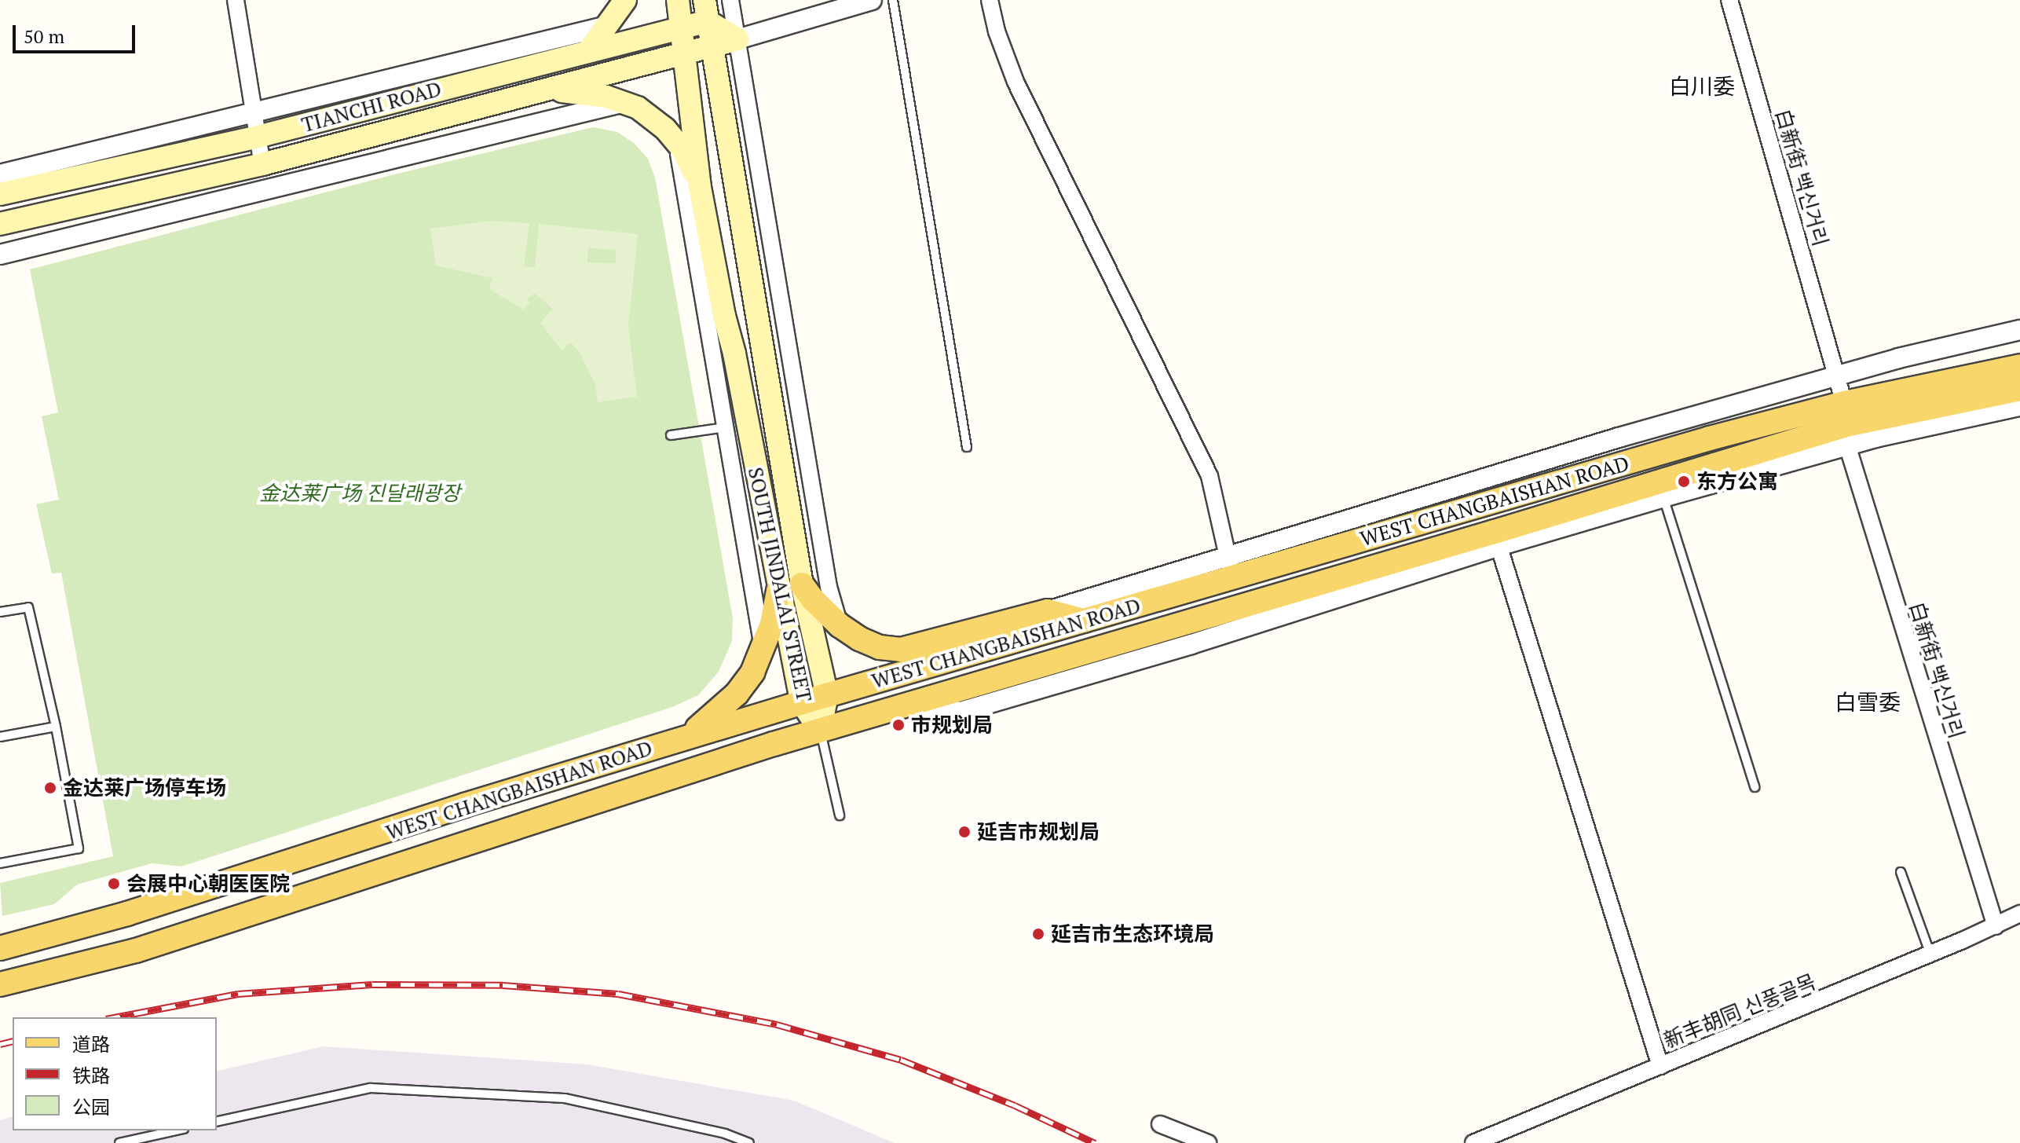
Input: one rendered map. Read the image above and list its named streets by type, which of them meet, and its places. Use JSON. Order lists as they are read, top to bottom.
{
  "streets": {
    "main road": ["TIANCHI ROAD", "WEST CHANGBAISHAN ROAD", "SOUTH JINDALAI STREET"],
    "street": ["白新街 백신거리", "新丰胡同 신풍골목"]
  },
  "crossings": [
    ["TIANCHI ROAD", "SOUTH JINDALAI STREET"],
    ["白新街 백신거리", "WEST CHANGBAISHAN ROAD"],
    ["白新街 백신거리", "新丰胡同 신풍골목"],
    ["WEST CHANGBAISHAN ROAD", "SOUTH JINDALAI STREET"]
  ],
  "districts": ["白川委", "白雪委"],
  "parks": ["金达莱广场 진달래광장"],
  "places": [
    "东方公寓",
    "市规划局",
    "金达莱广场停车场",
    "延吉市规划局",
    "会展中心朝医医院",
    "延吉市生态环境局"
  ],
  "legend": ["道路", "铁路", "公园"],
  "scale_bar": "50 m"
}
